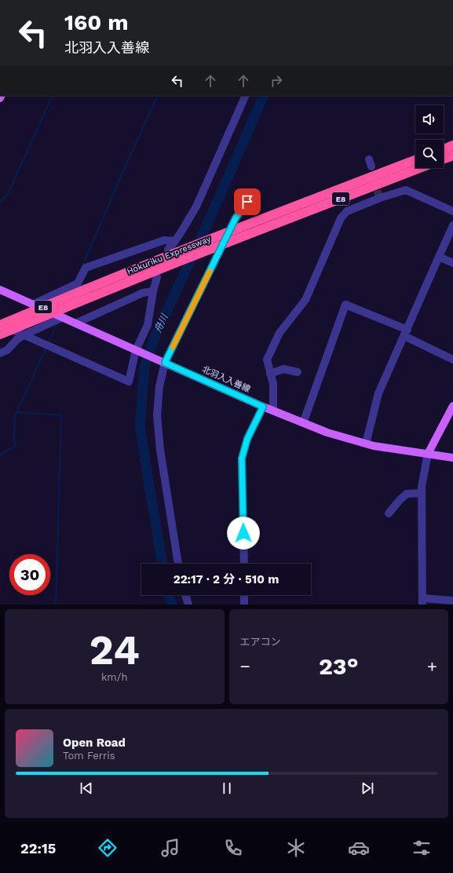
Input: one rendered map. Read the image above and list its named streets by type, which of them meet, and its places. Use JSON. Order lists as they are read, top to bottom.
{
  "streets": {
    "highway": ["E8", "Hokuriku Expressway"],
    "main road": ["北羽入入善線"]
  },
  "water": ["舟川"],
  "page": {
    "turn": ["160 m", "北羽入入善線"],
    "limit": "30",
    "trip": "22:17 · 2 分 · 510 m",
    "tile": [
      ["24", "km/h"],
      "エアコン"
    ],
    "heat": ["−", "23°", "+"],
    "song": ["Open Road", "Tom Ferris"],
    "tabs": "22:15"
  }
}
